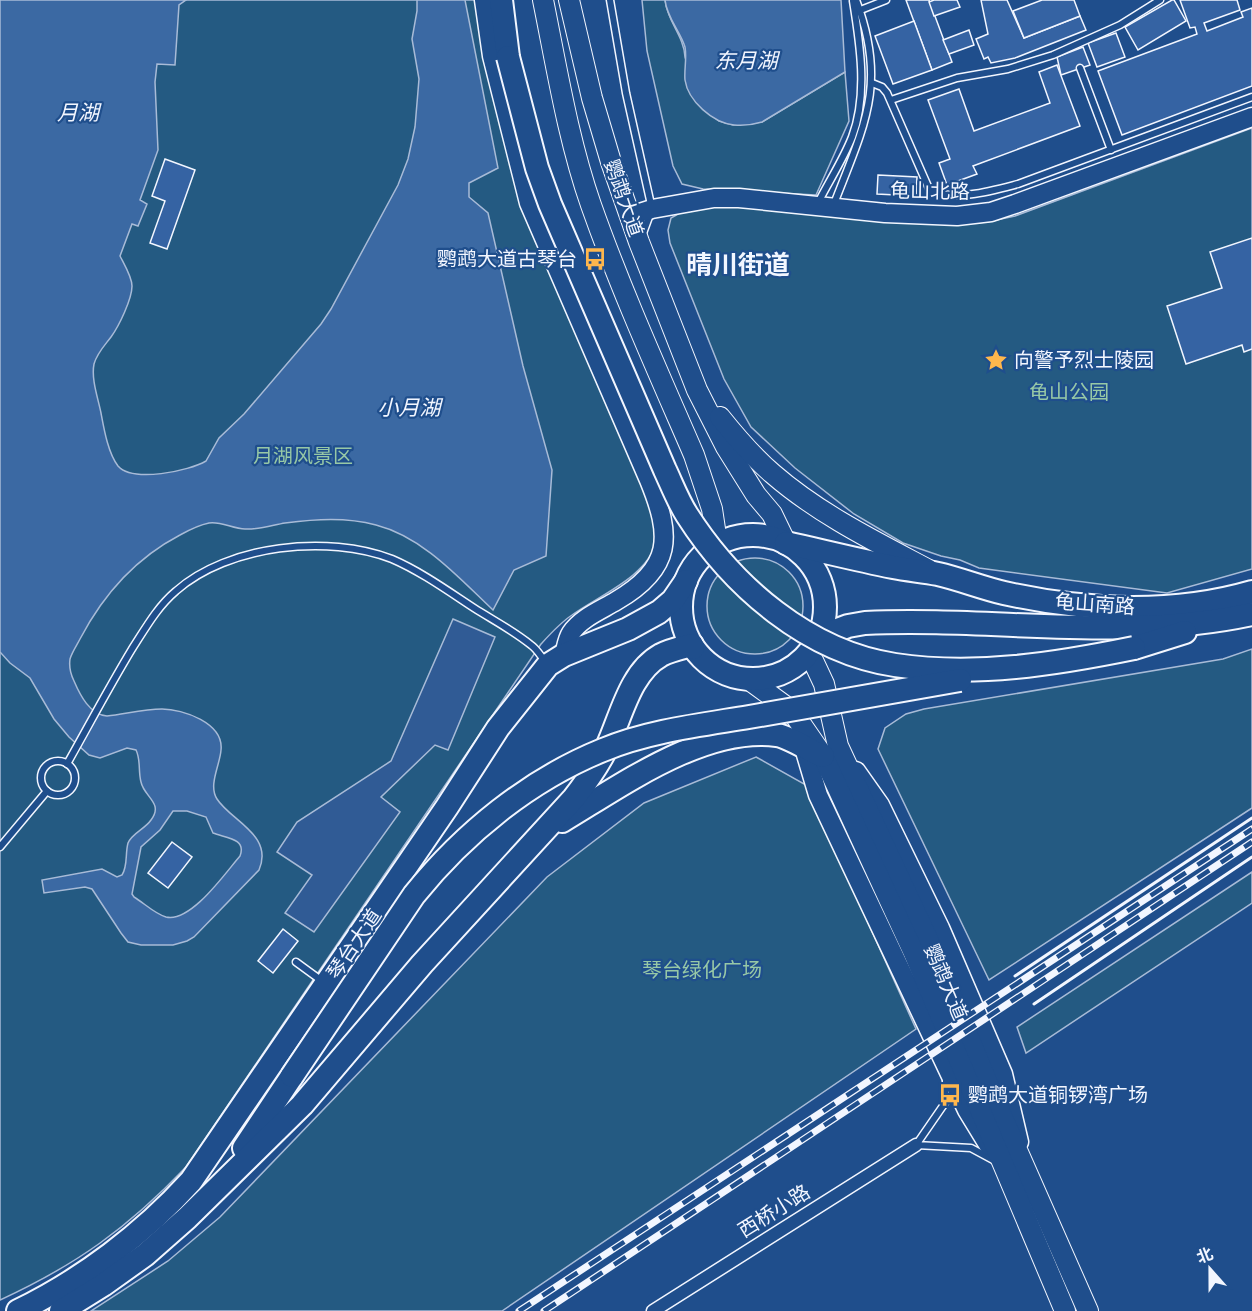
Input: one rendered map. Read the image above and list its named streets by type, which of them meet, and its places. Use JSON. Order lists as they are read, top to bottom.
{
  "streets": {
    "highway": ["龟山南路", "琴台大道"],
    "main road": ["龟山北路", "鹦鹉大道"],
    "street": ["西桥小路"]
  },
  "crossings": [
    ["龟山北路", "鹦鹉大道"],
    ["鹦鹉大道", "龟山南路"],
    ["鹦鹉大道", "琴台大道"],
    ["龟山南路", "琴台大道"]
  ],
  "districts": ["晴川街道"],
  "water": ["东月湖", "月湖", "小月湖"],
  "parks": ["龟山公园", "月湖风景区", "琴台绿化广场"],
  "places": {
    "bus stop": ["鹦鹉大道古琴台", "鹦鹉大道铜锣湾广场"],
    "place": ["向警予烈士陵园"]
  },
  "north": "top"
}
